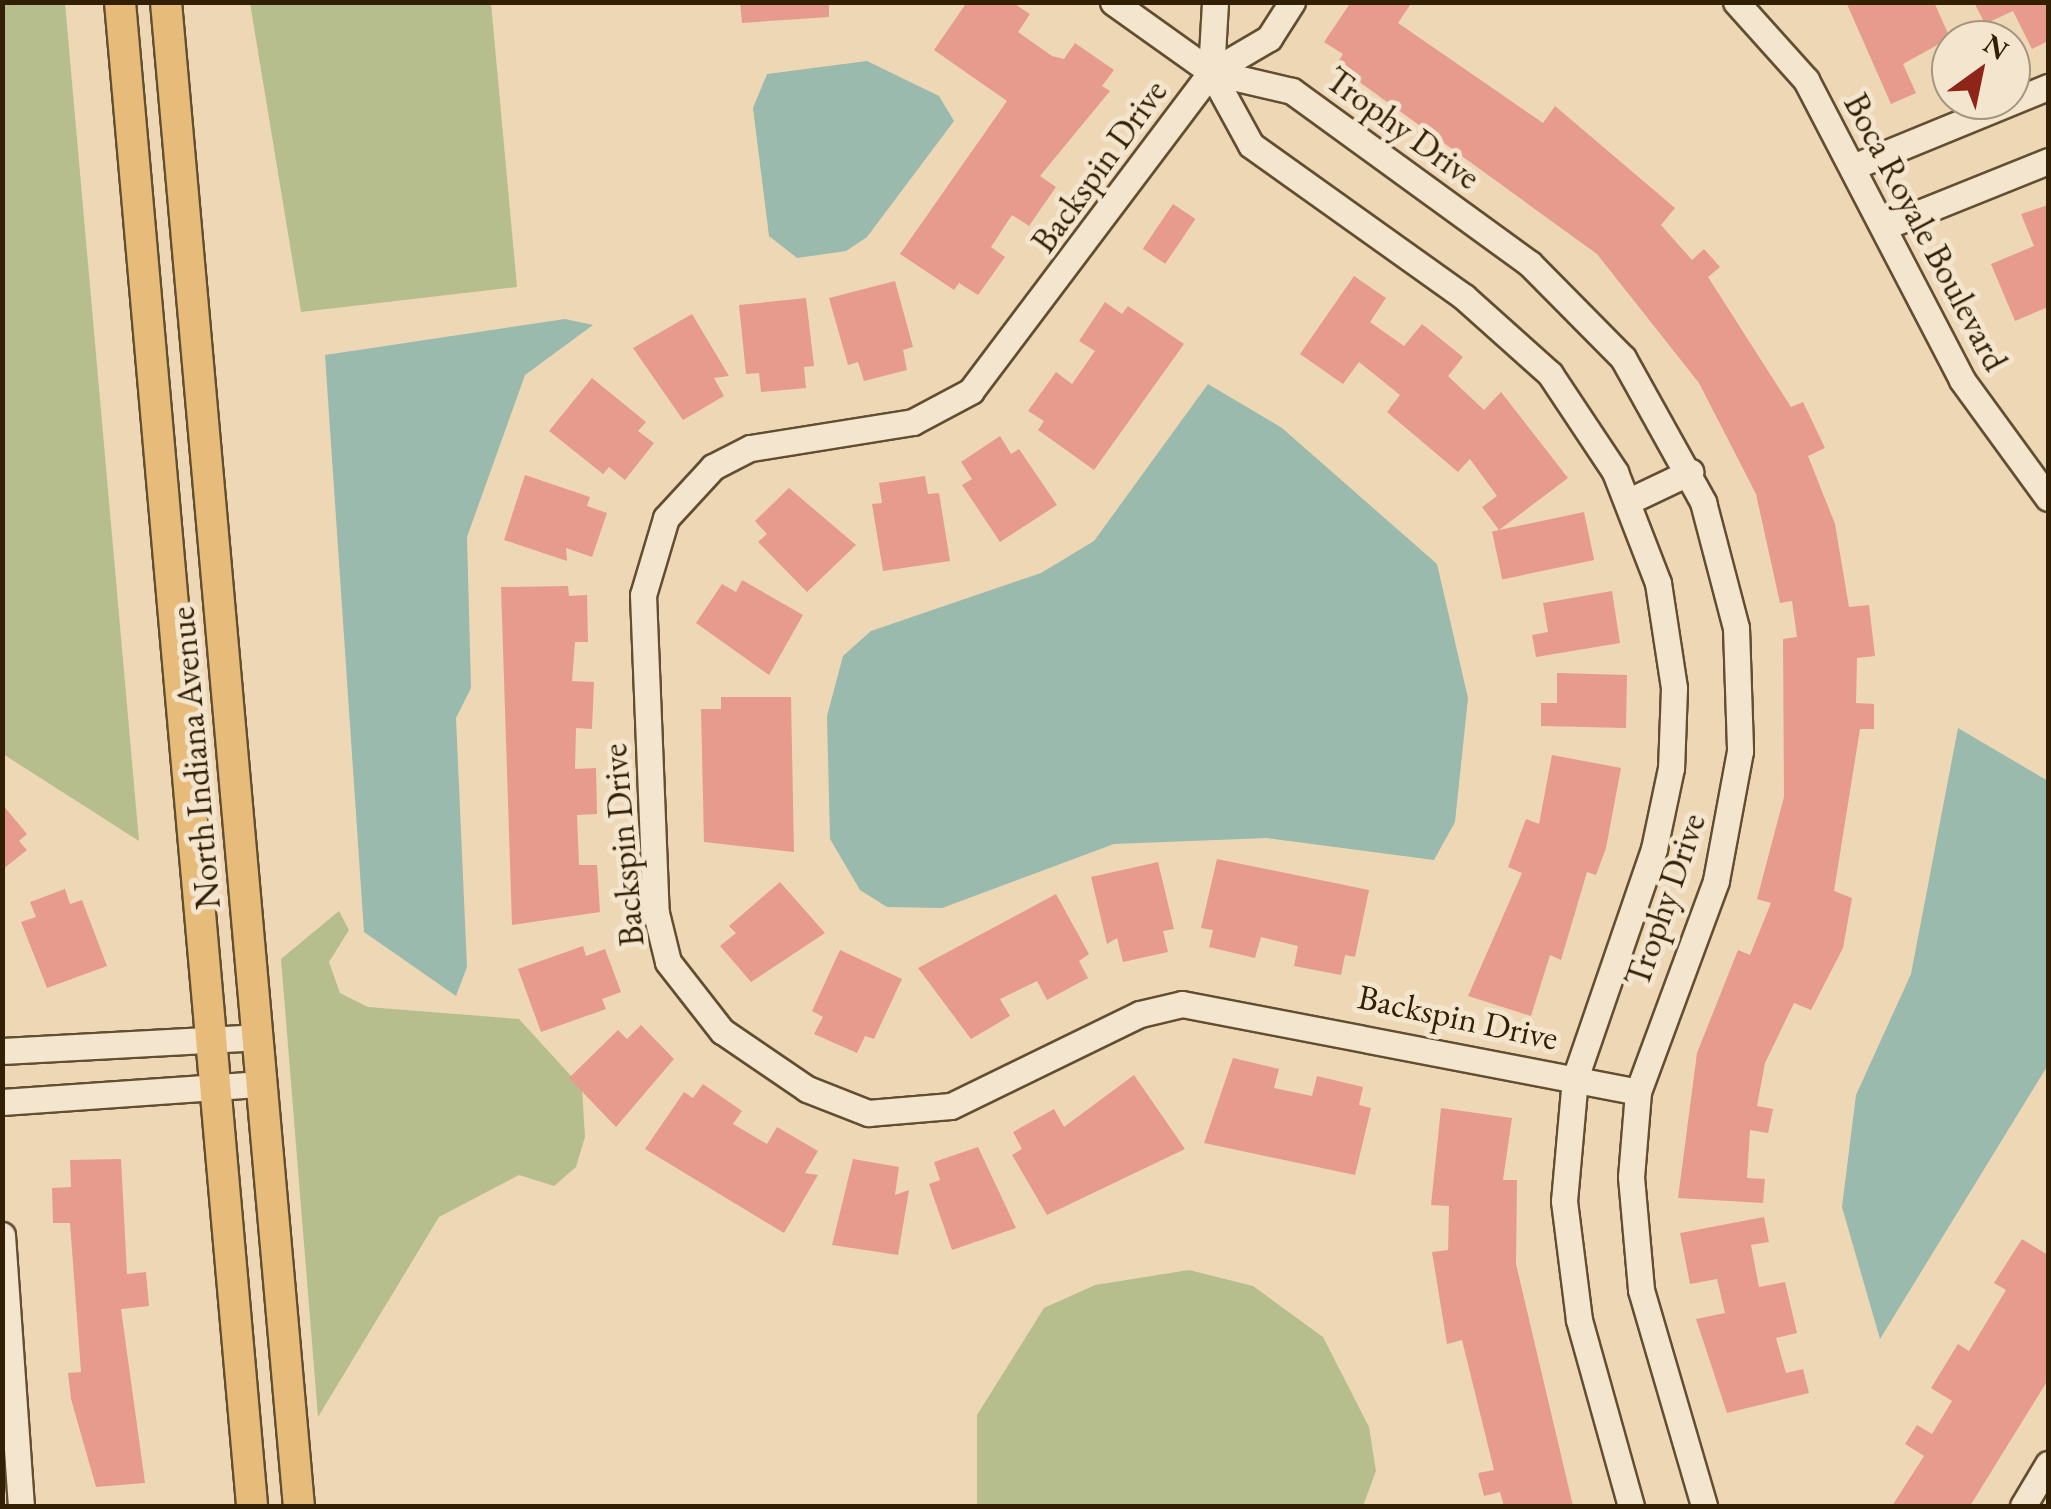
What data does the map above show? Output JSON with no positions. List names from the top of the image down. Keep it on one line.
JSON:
{"streets":{"main road":["North Indiana Avenue"],"street":["Trophy Drive","Backspin Drive","Boca Royale Boulevard"]},"crossings":[["Trophy Drive","Backspin Drive"]],"north":"top right"}
